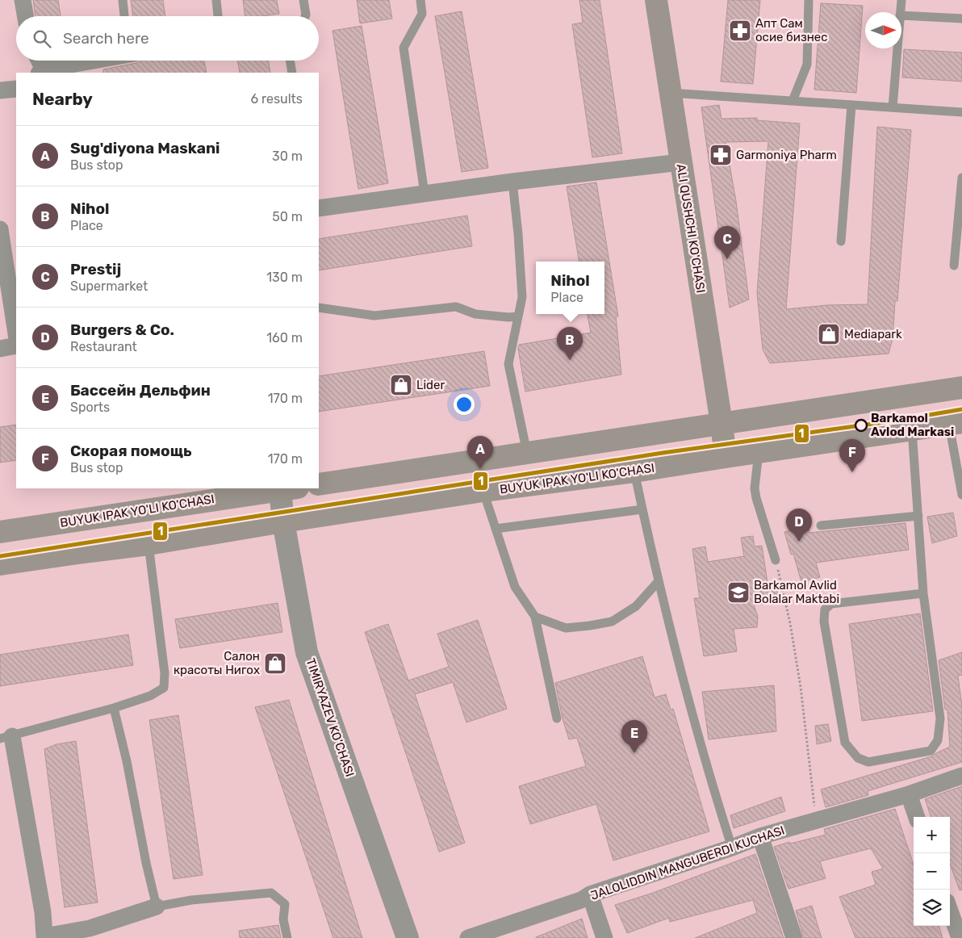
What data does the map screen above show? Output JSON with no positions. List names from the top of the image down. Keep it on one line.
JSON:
{"streets":{"main road":["ALI QUSHCHI KO'CHASI","BUYUK IPAK YO'LI KO'CHASI"],"street":["TIMIRYAZEV KO'CHASI","JALOLIDDIN MANGUBERDI KUCHASI"]},"crossings":[["ALI QUSHCHI KO'CHASI","BUYUK IPAK YO'LI KO'CHASI"],["BUYUK IPAK YO'LI KO'CHASI","TIMIRYAZEV KO'CHASI"]],"places":{"pharmacy":["Апт Сам осие бизнес","Garmoniya Pharm"],"shop":["Mediapark","Lider","Салон красоты Нигох"],"other":["Barkamol Avlod Markasi"],"school or university":["Barkamol Avlid Bolalar Maktabi"]},"lines":["transit line 1"],"north":"right","page":{"search":"Search here","heading":["Nearby","6 results"],"list":[{"mark":"A","name":"Sug'diyona Maskani","note":"Bus stop","value":"30 m"},{"mark":"B","name":"Nihol","note":"Place","value":"50 m"},{"mark":"C","name":"Prestij","note":"Supermarket","value":"130 m"},{"mark":"D","name":"Burgers & Co.","note":"Restaurant","value":"160 m"},{"mark":"E","name":"Бассейн Дельфин","note":"Sports","value":"170 m"},{"mark":"F","name":"Скорая помощь","note":"Bus stop","value":"170 m"}],"pins":["C","B","A","F","D","E"],"popup":["Nihol","Place"],"map_buttons":["+","−"]}}
